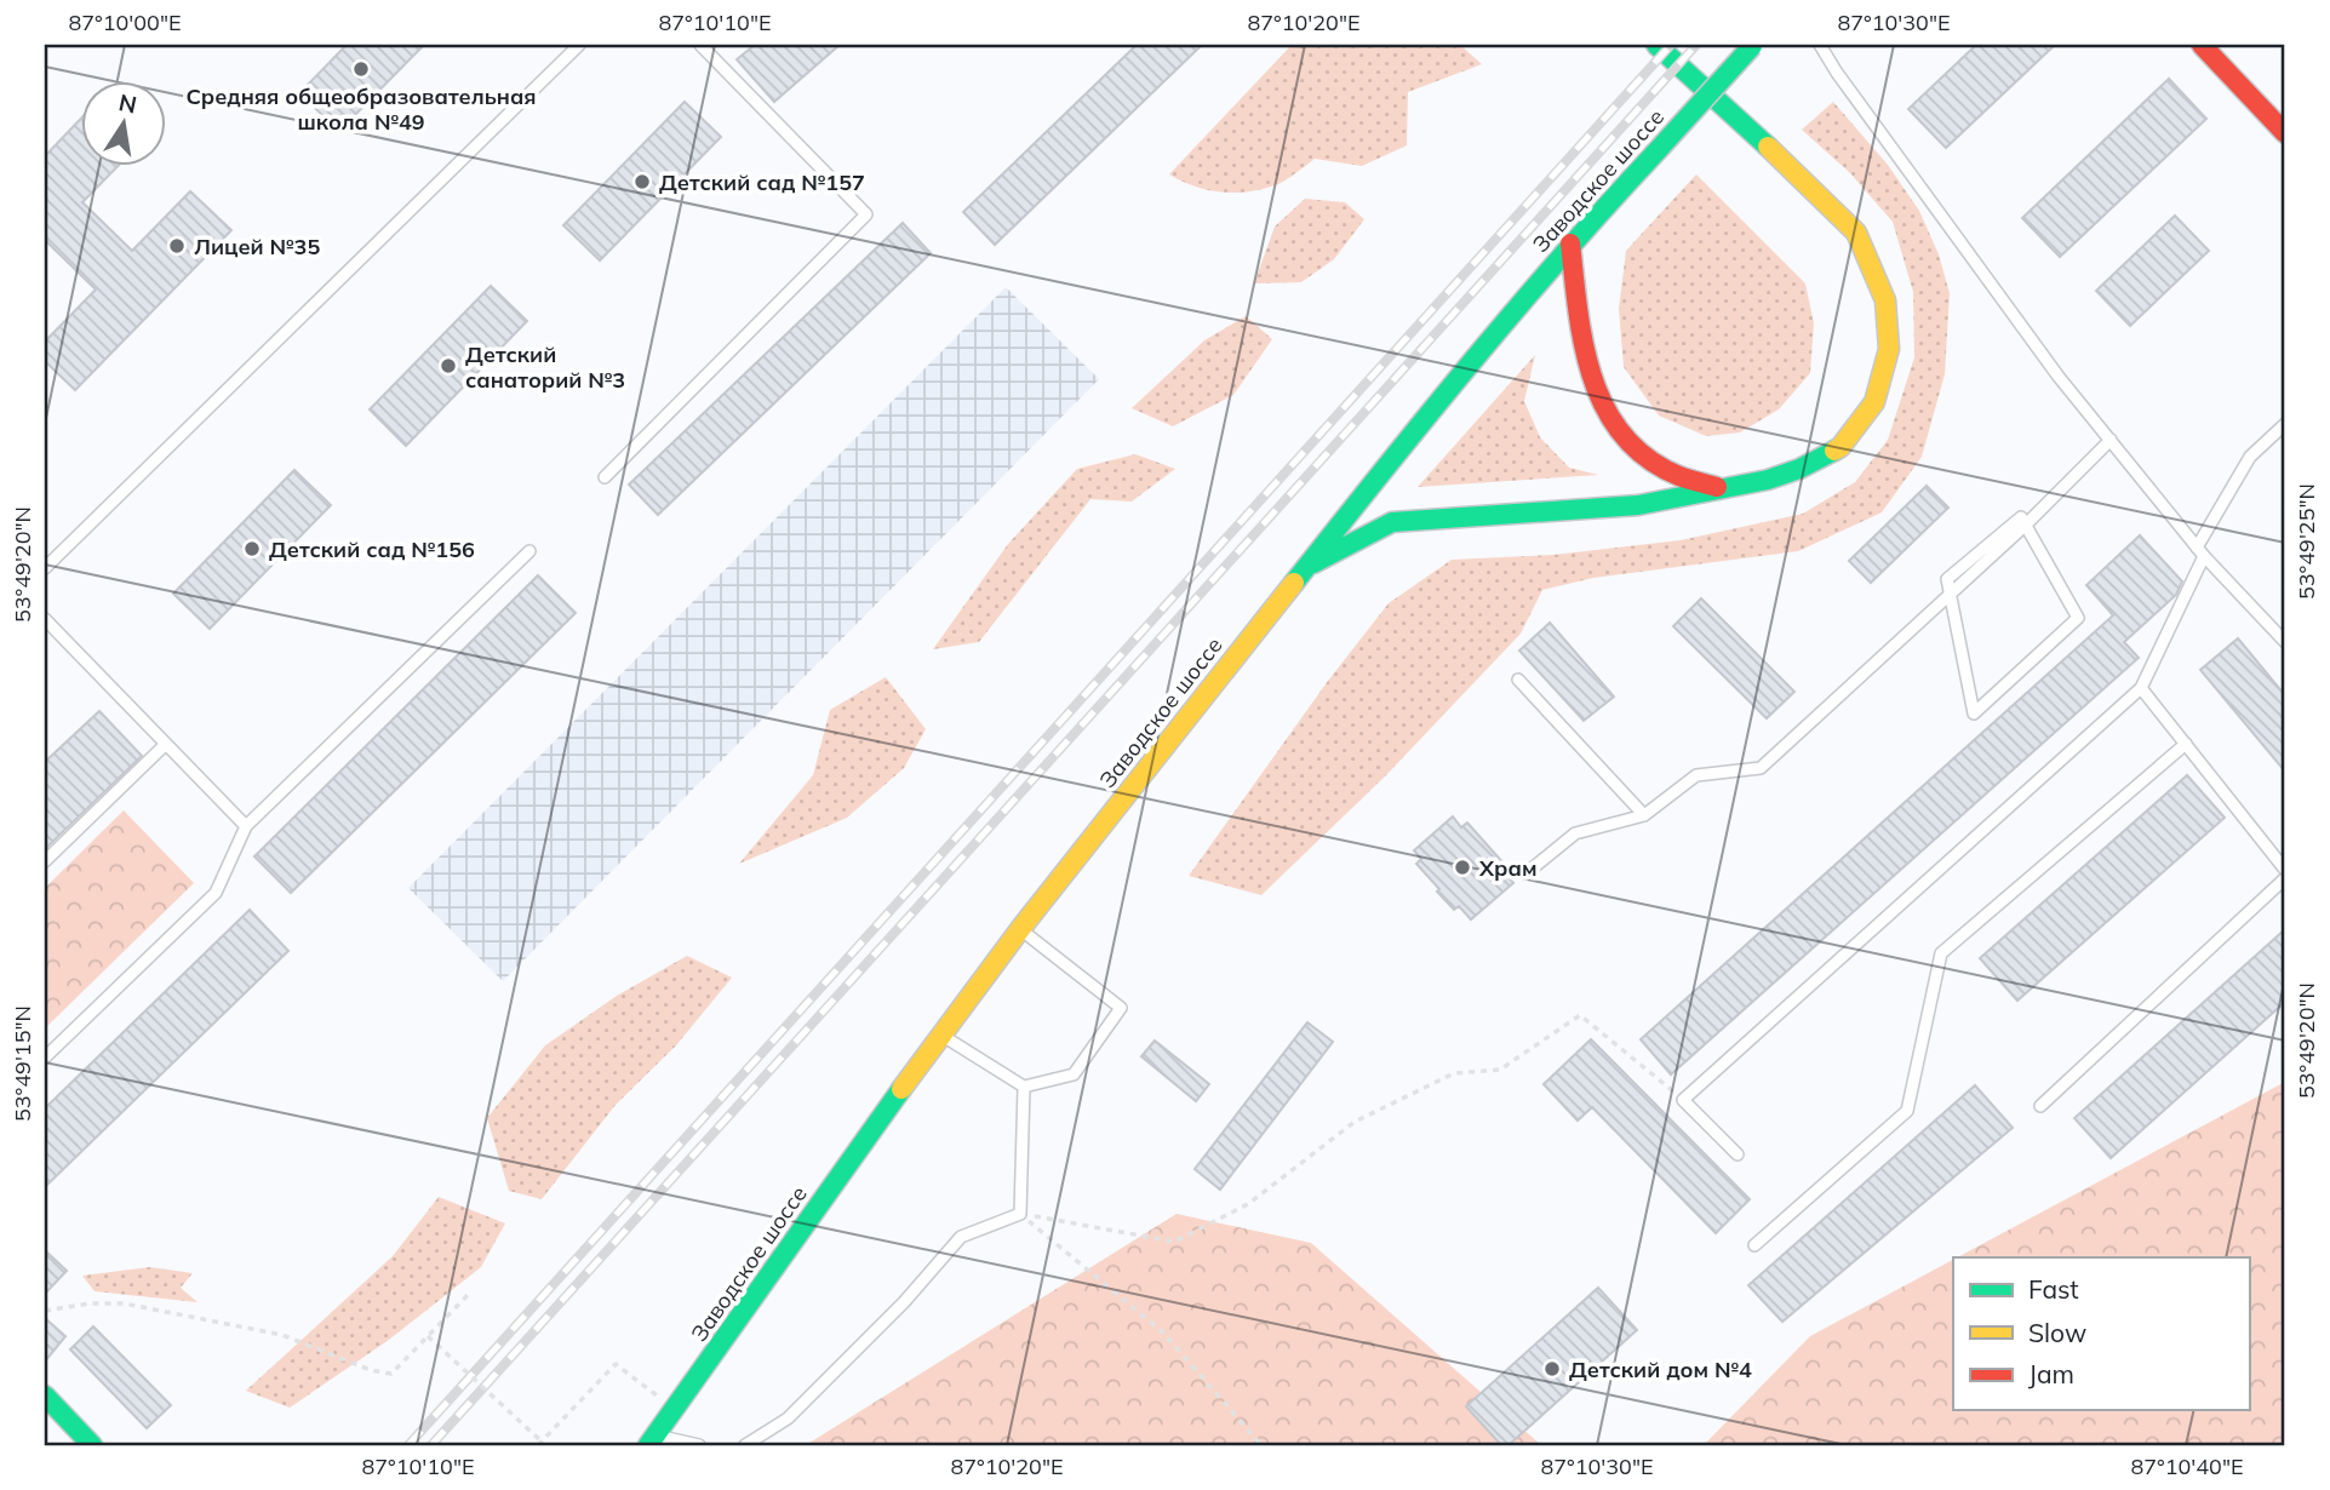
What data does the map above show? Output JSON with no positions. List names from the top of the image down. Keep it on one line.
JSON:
{"streets":{"main road":["Заводское шоссе"]},"places":["Средняя общеобразовательная школа №49","Детский сад №157","Лицей №35","Детский санаторий №3","Детский сад №156","Храм","Детский дом №4"],"legend":["Fast","Slow","Jam"],"north":"top","coordinates":["87°10'00\"E","87°10'10\"E","87°10'20\"E","87°10'30\"E","53°49'25\"N","53°49'20\"N","53°49'15\"N","87°10'40\"E"]}
